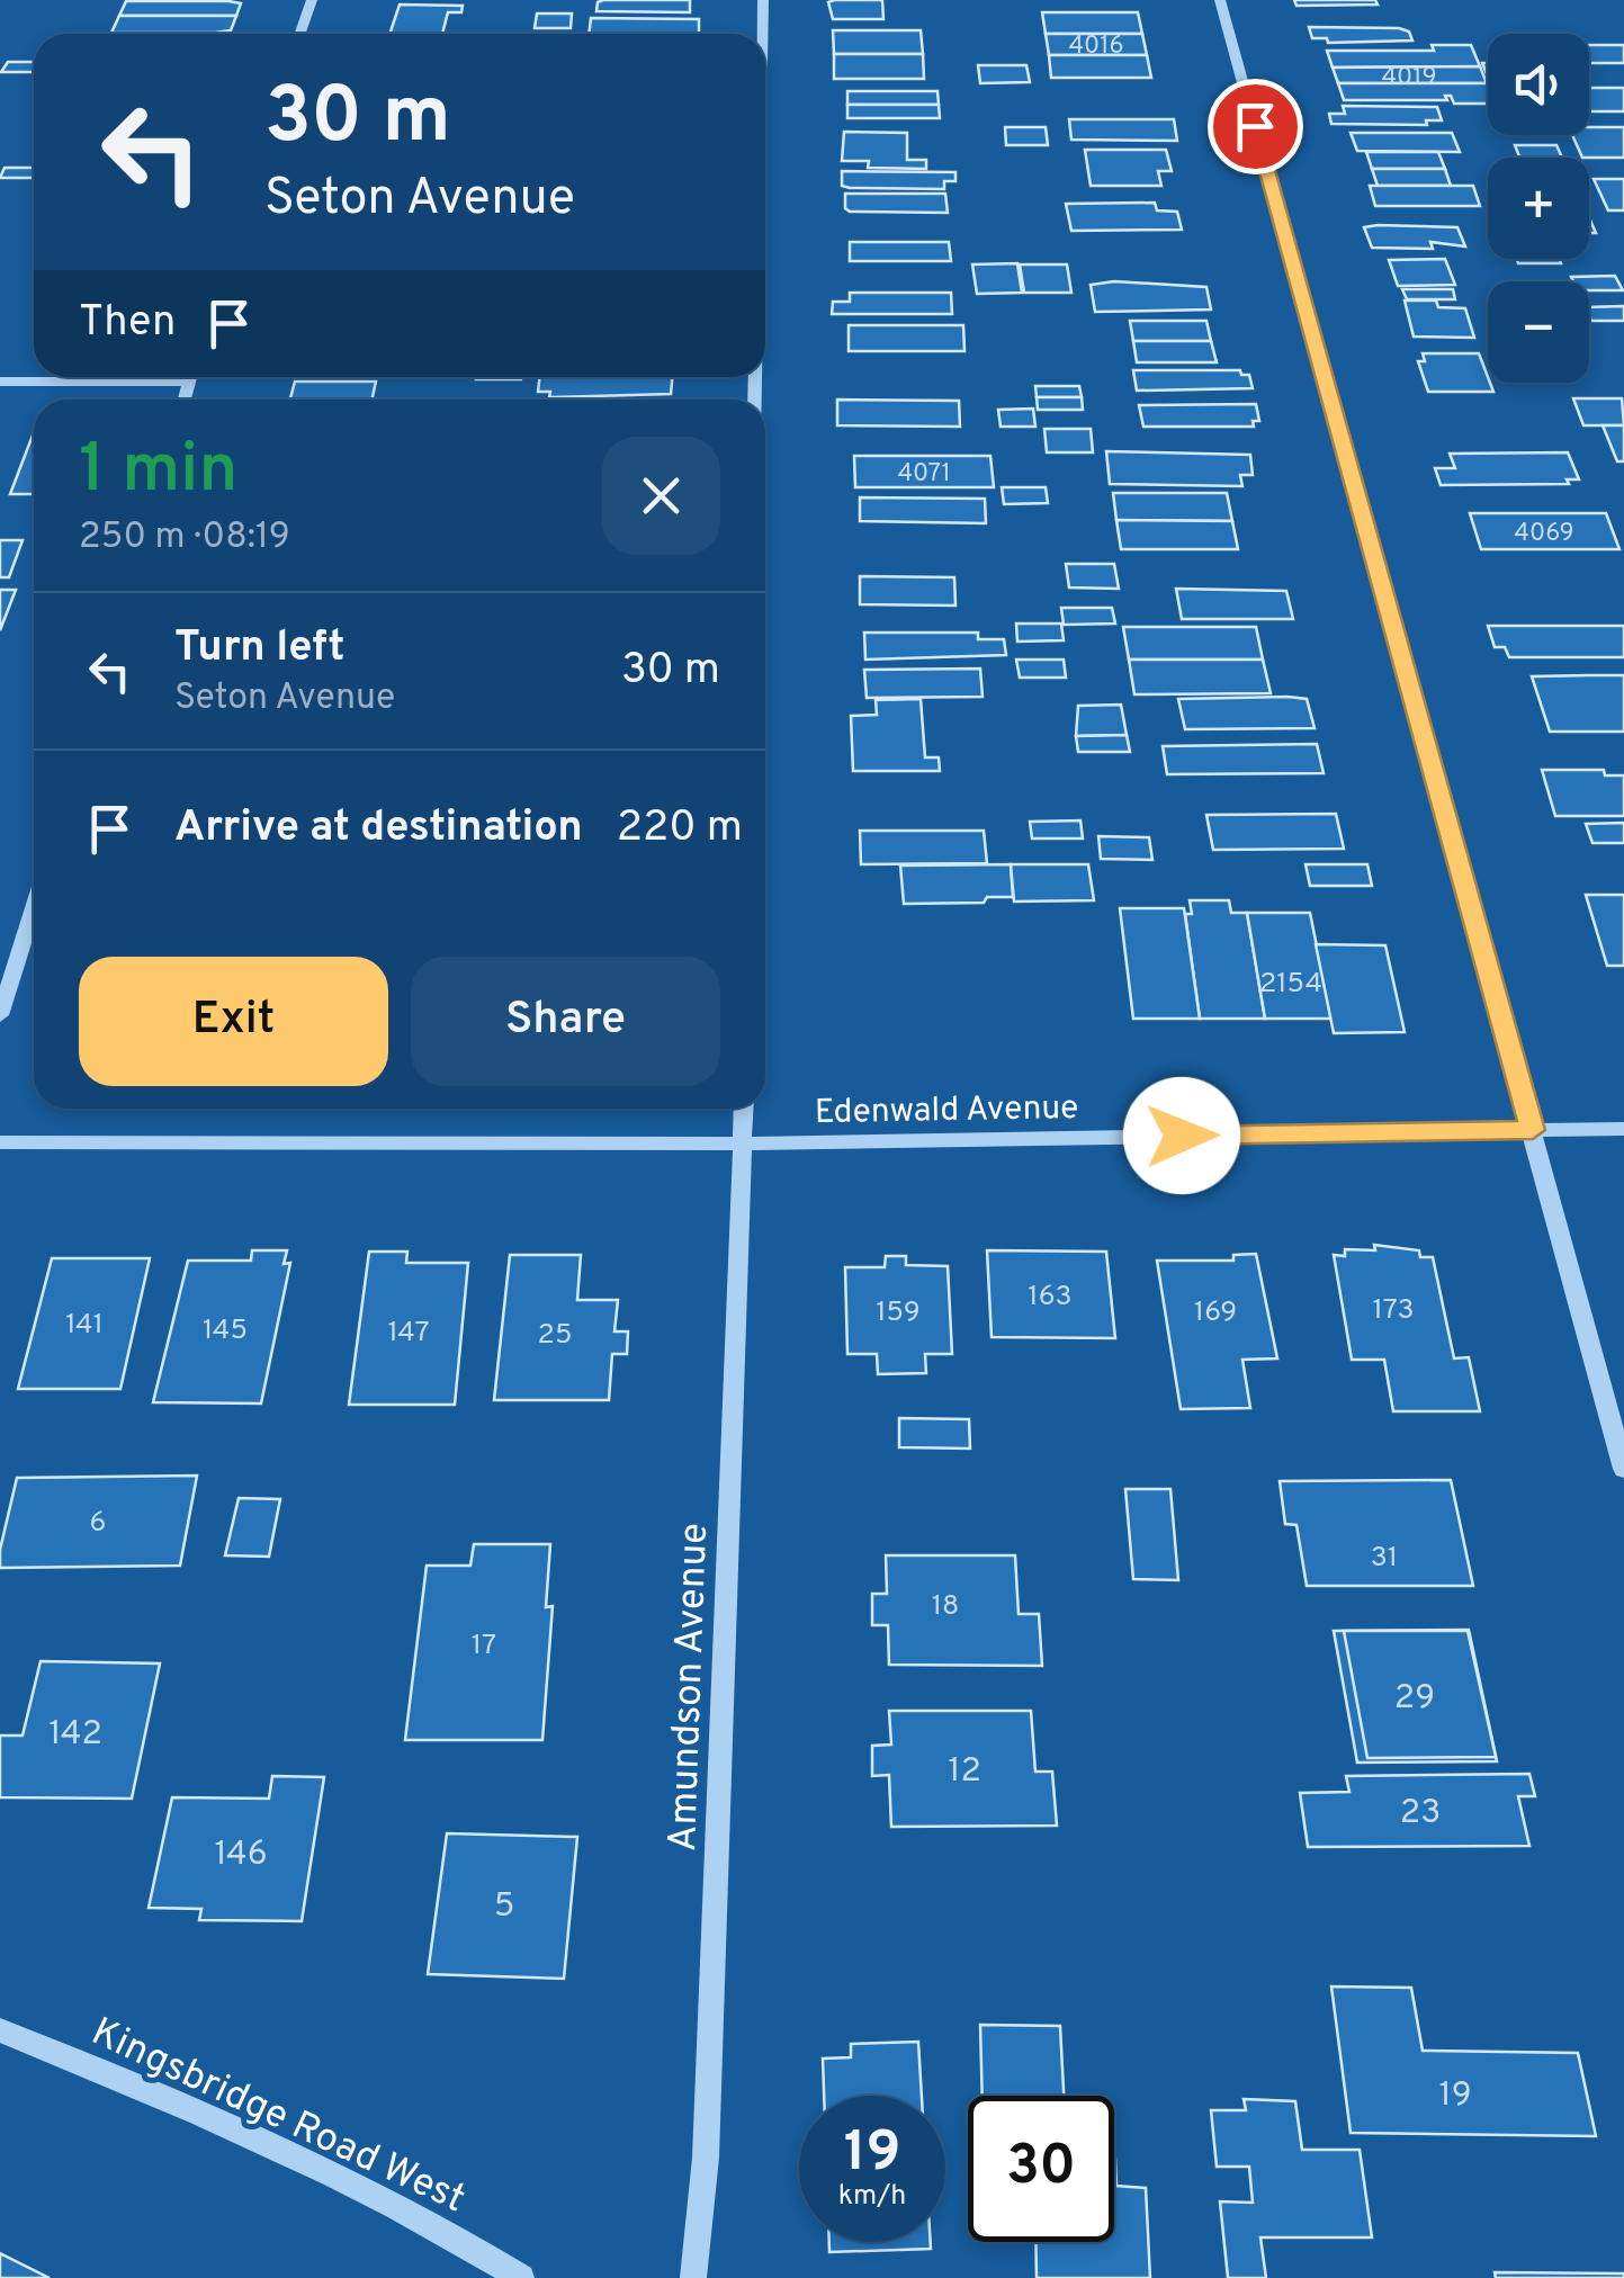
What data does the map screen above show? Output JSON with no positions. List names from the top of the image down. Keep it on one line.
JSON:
{"streets":{"street":["Edenwald Avenue","Amundson Avenue","Kingsbridge Road West"]},"crossings":[["Edenwald Avenue","Amundson Avenue"]],"house_numbers":["4016","4019","4071","4069","2154","163","173","159","169","141","145","147","25","6","31","18","17","29","142","12","23","146","5","19"],"page":{"map_buttons":["+","−"],"turn":["30 m","Seton Avenue"],"then":"Then","heading":["1 min","250 m · 08:19"],"list":[{"name":"Turn left","note":"Seton Avenue","value":"30 m"},{"name":"Arrive at destination","value":"220 m"}],"buttons":["Exit","Share"],"speed":"19 km/h","limit":"30"}}
